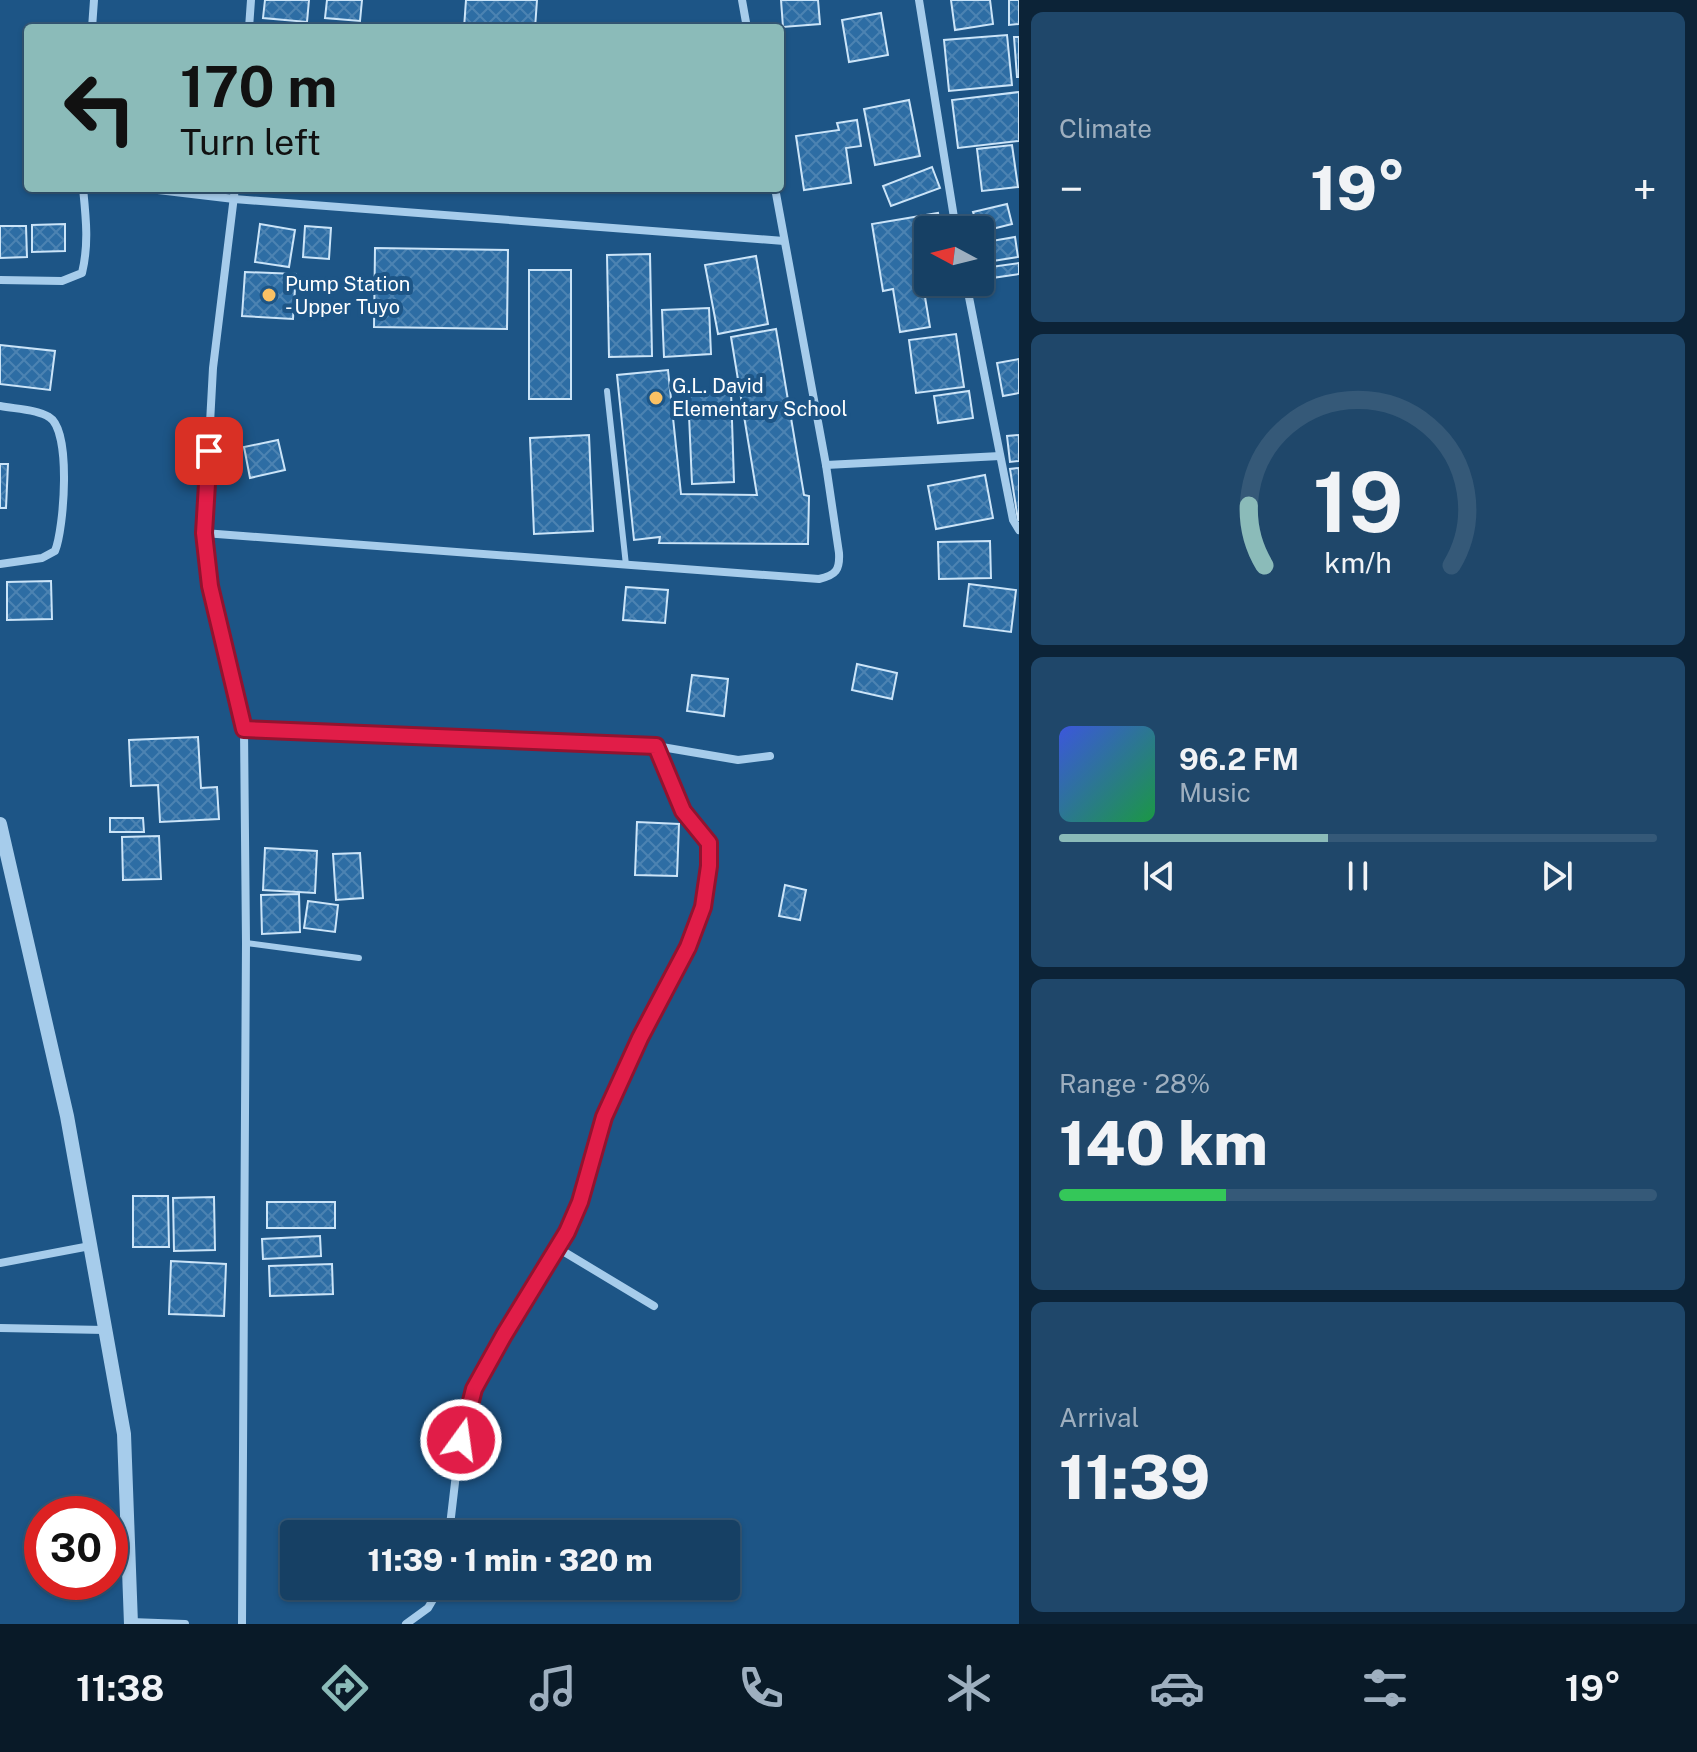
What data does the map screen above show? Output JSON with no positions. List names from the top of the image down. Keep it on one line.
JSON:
{"places":["Pump Station - Upper Tuyo","G.L. David Elementary School"],"north":"left","page":{"tile":["Climate",["Range · 28%","140 km"],["Arrival","11:39"]],"turn":["170 m","Turn left"],"heat":["−","19°","+"],"song":["96.2 FM","Music"],"limit":"30","trip":"11:39 · 1 min · 320 m","tabs":["11:38","19°"],"gauge":["19","km/h"]}}
